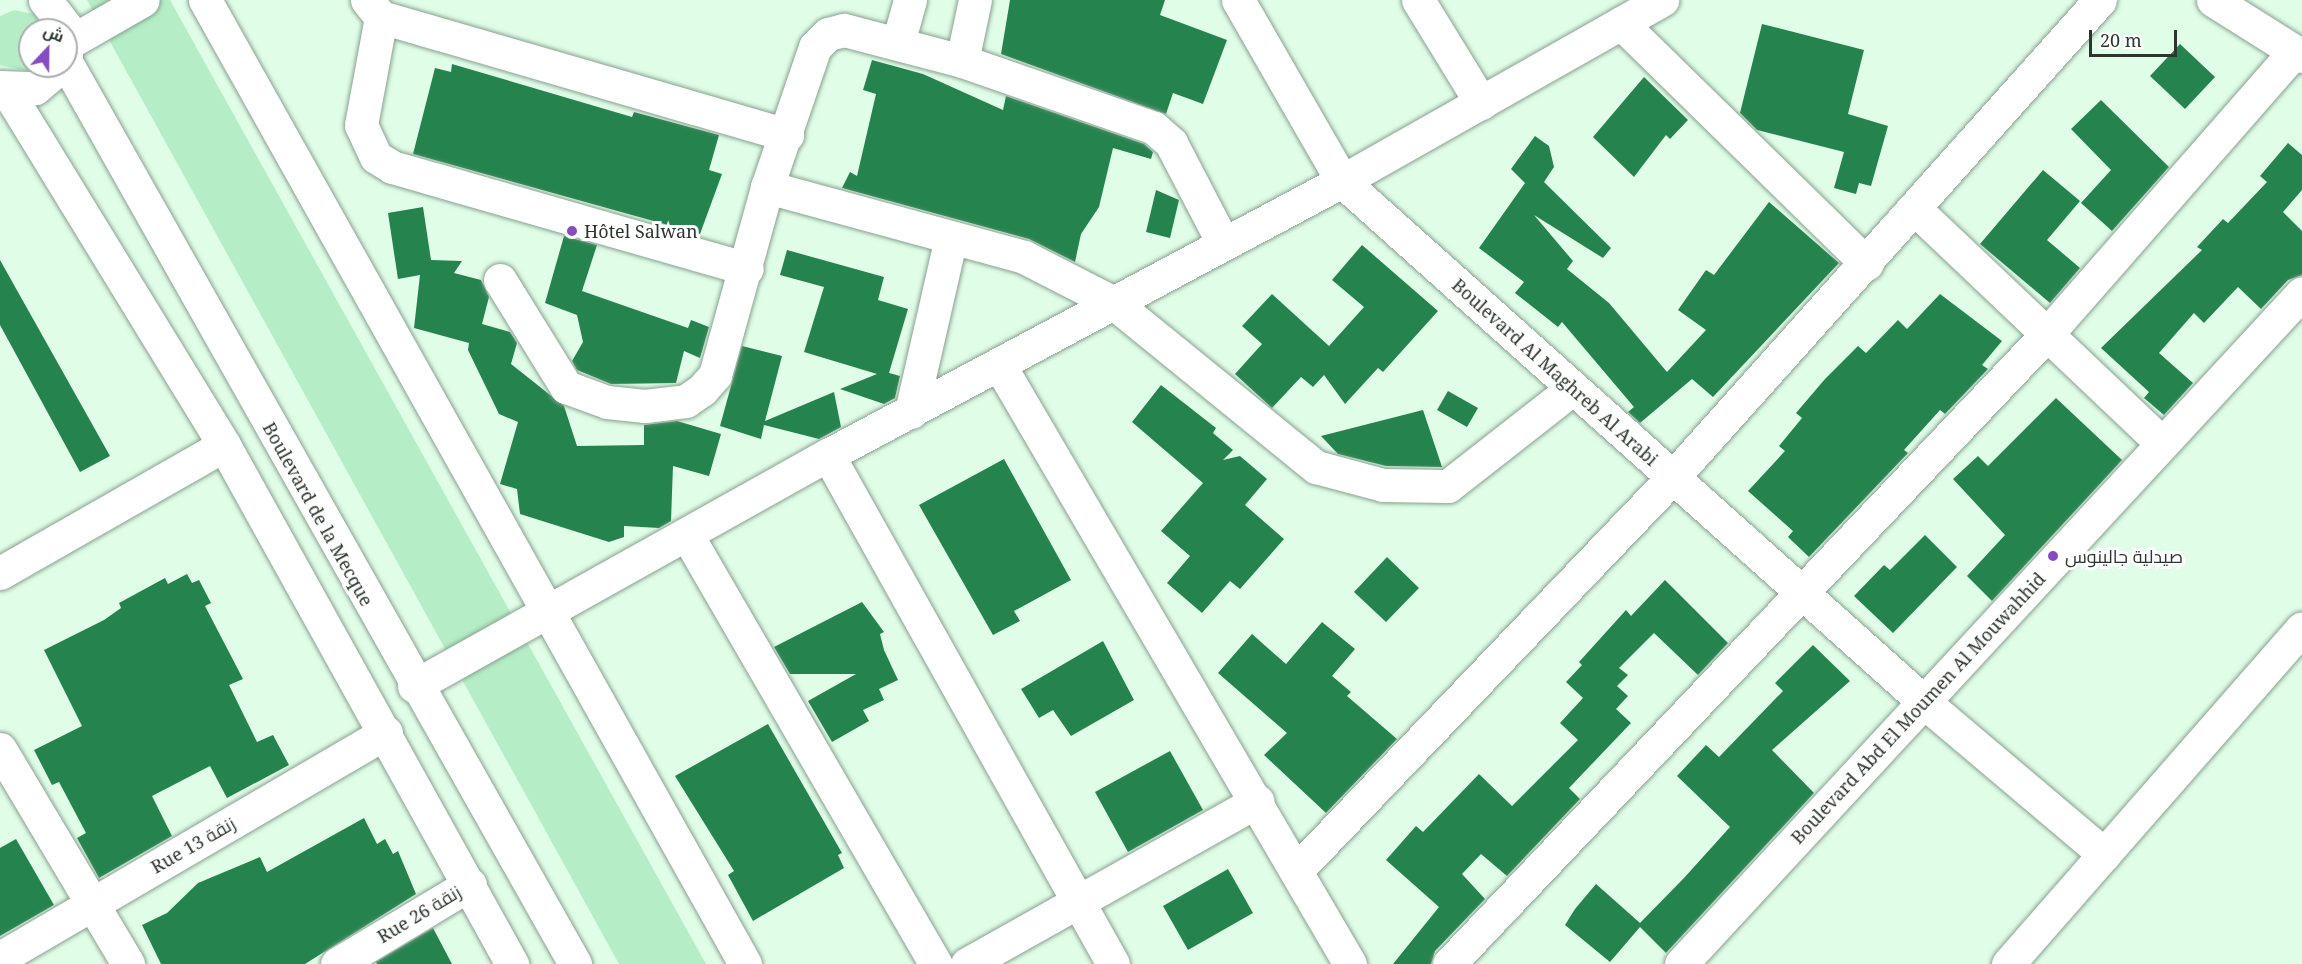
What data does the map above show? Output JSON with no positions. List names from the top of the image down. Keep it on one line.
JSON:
{"streets":{"street":["Boulevard Al Maghreb Al Arabi","Boulevard de la Mecque","Boulevard Abd El Moumen Al Mouwahhid","Rue 13 زنقة","Rue 26 زنقة"]},"crossings":[["Boulevard Al Maghreb Al Arabi","Boulevard Abd El Moumen Al Mouwahhid"]],"places":["Hôtel Salwan","صيدلية جالينوس"],"scale_bar":"20 m","north":"top"}
